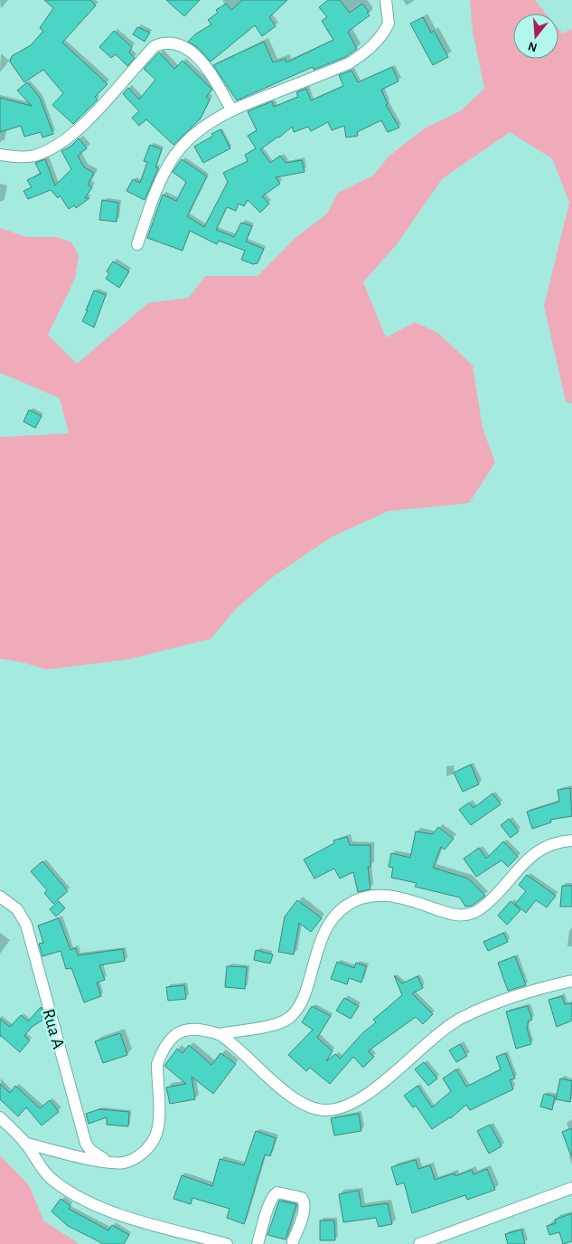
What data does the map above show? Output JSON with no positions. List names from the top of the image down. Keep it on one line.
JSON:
{"streets":{"street":["Rua A"]},"north":"bottom"}
